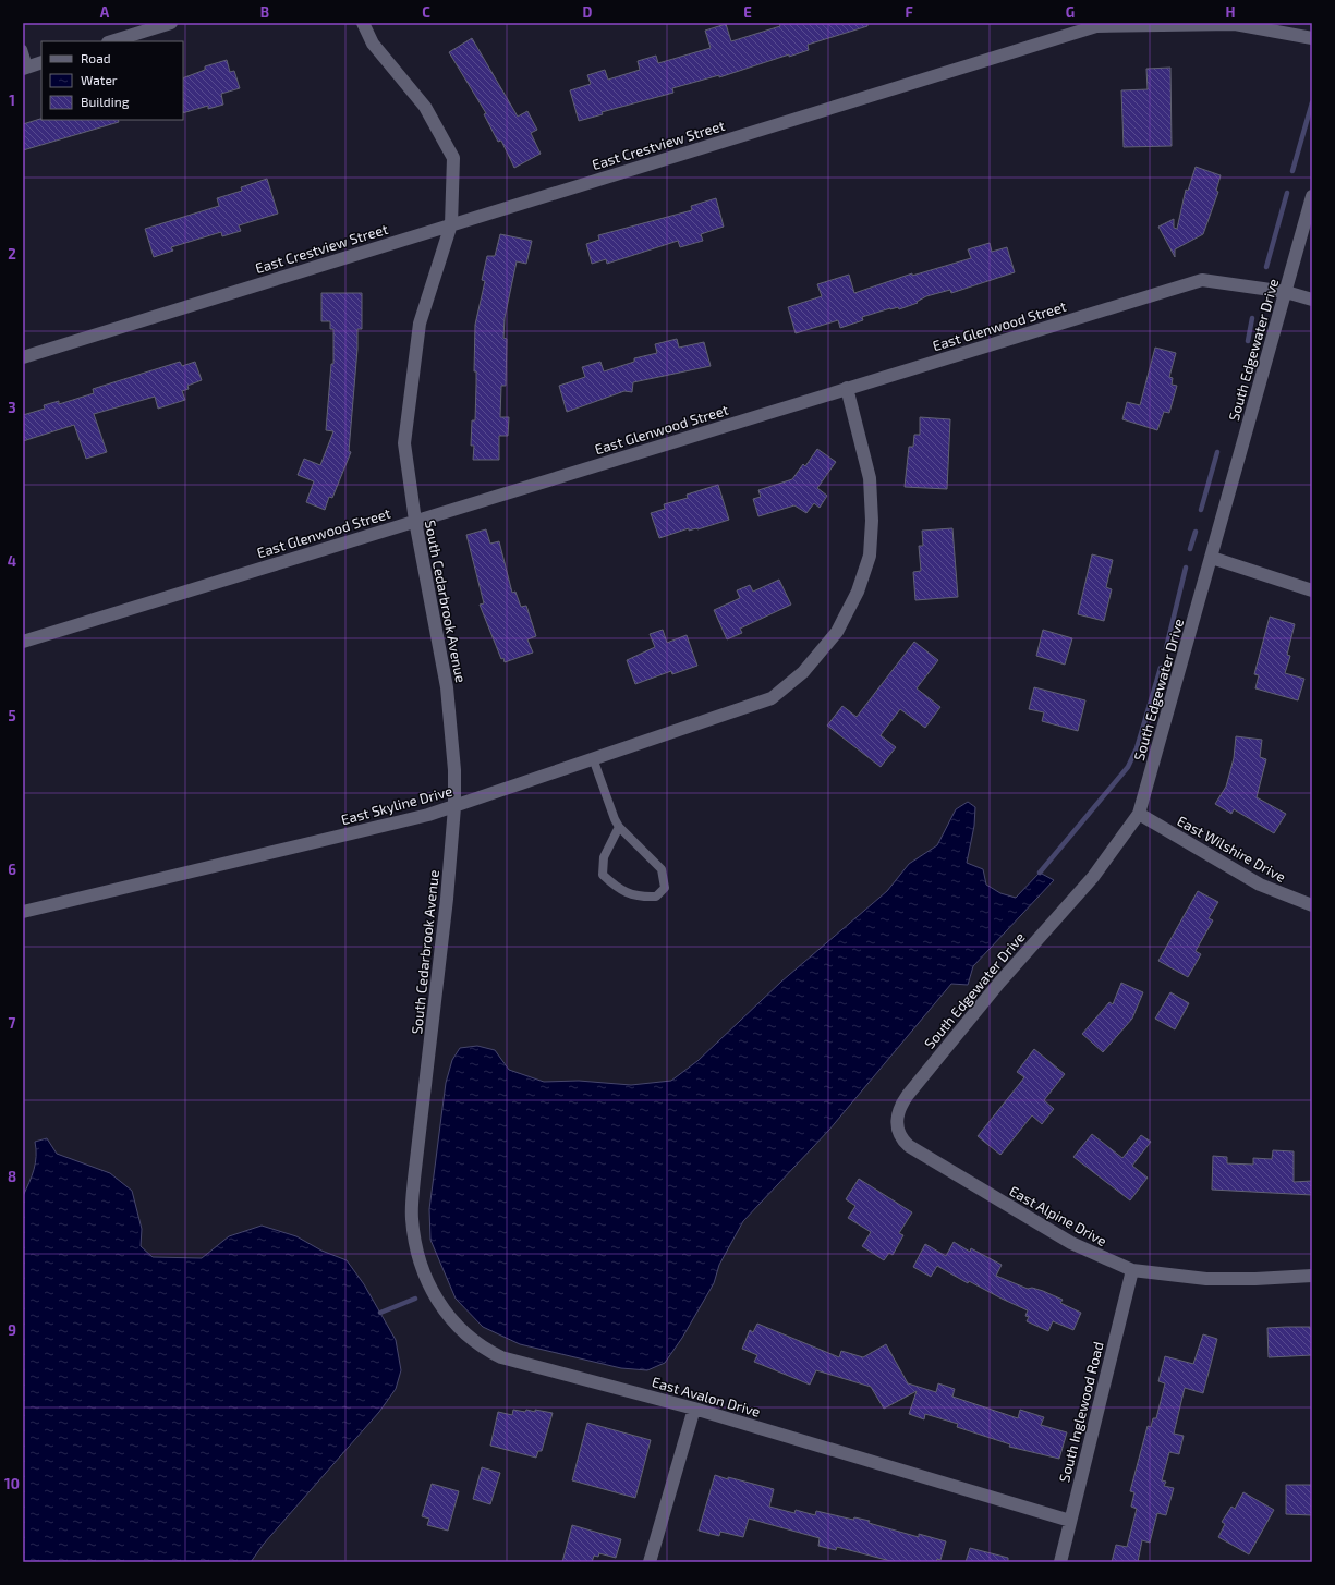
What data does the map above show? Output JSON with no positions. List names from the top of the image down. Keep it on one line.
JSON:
{"streets":{"street":["East Crestview Street","East Glenwood Street","South Edgewater Drive","South Cedarbrook Avenue","East Skyline Drive","East Wilshire Drive","East Alpine Drive","East Avalon Drive","South Inglewood Road"]},"crossings":[["East Crestview Street","South Cedarbrook Avenue"],["East Glenwood Street","South Edgewater Drive"],["East Glenwood Street","South Cedarbrook Avenue"],["East Glenwood Street","East Skyline Drive"],["South Edgewater Drive","East Wilshire Drive"],["South Edgewater Drive","East Alpine Drive"],["South Cedarbrook Avenue","East Skyline Drive"],["South Cedarbrook Avenue","East Avalon Drive"],["East Alpine Drive","South Inglewood Road"],["East Avalon Drive","South Inglewood Road"]],"legend":["Road","Water","Building"],"grid":{"columns":["A","B","C","D","E","F","G","H"],"rows":["1","2","3","4","5","6","7","8","9","10"]}}
